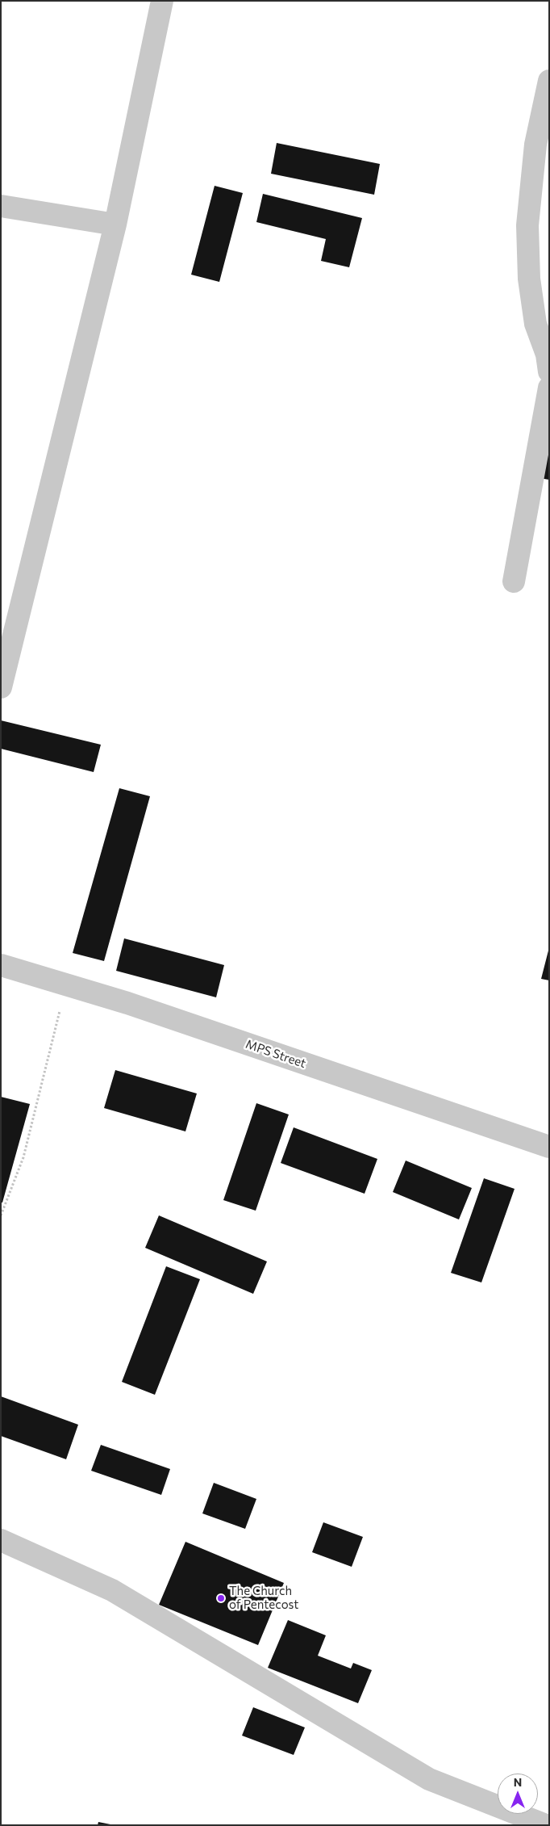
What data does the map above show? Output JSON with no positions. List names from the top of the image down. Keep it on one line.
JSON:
{"streets":{"street":["MPS Street"]},"places":["The Church of Pentecost"],"north":"top"}
